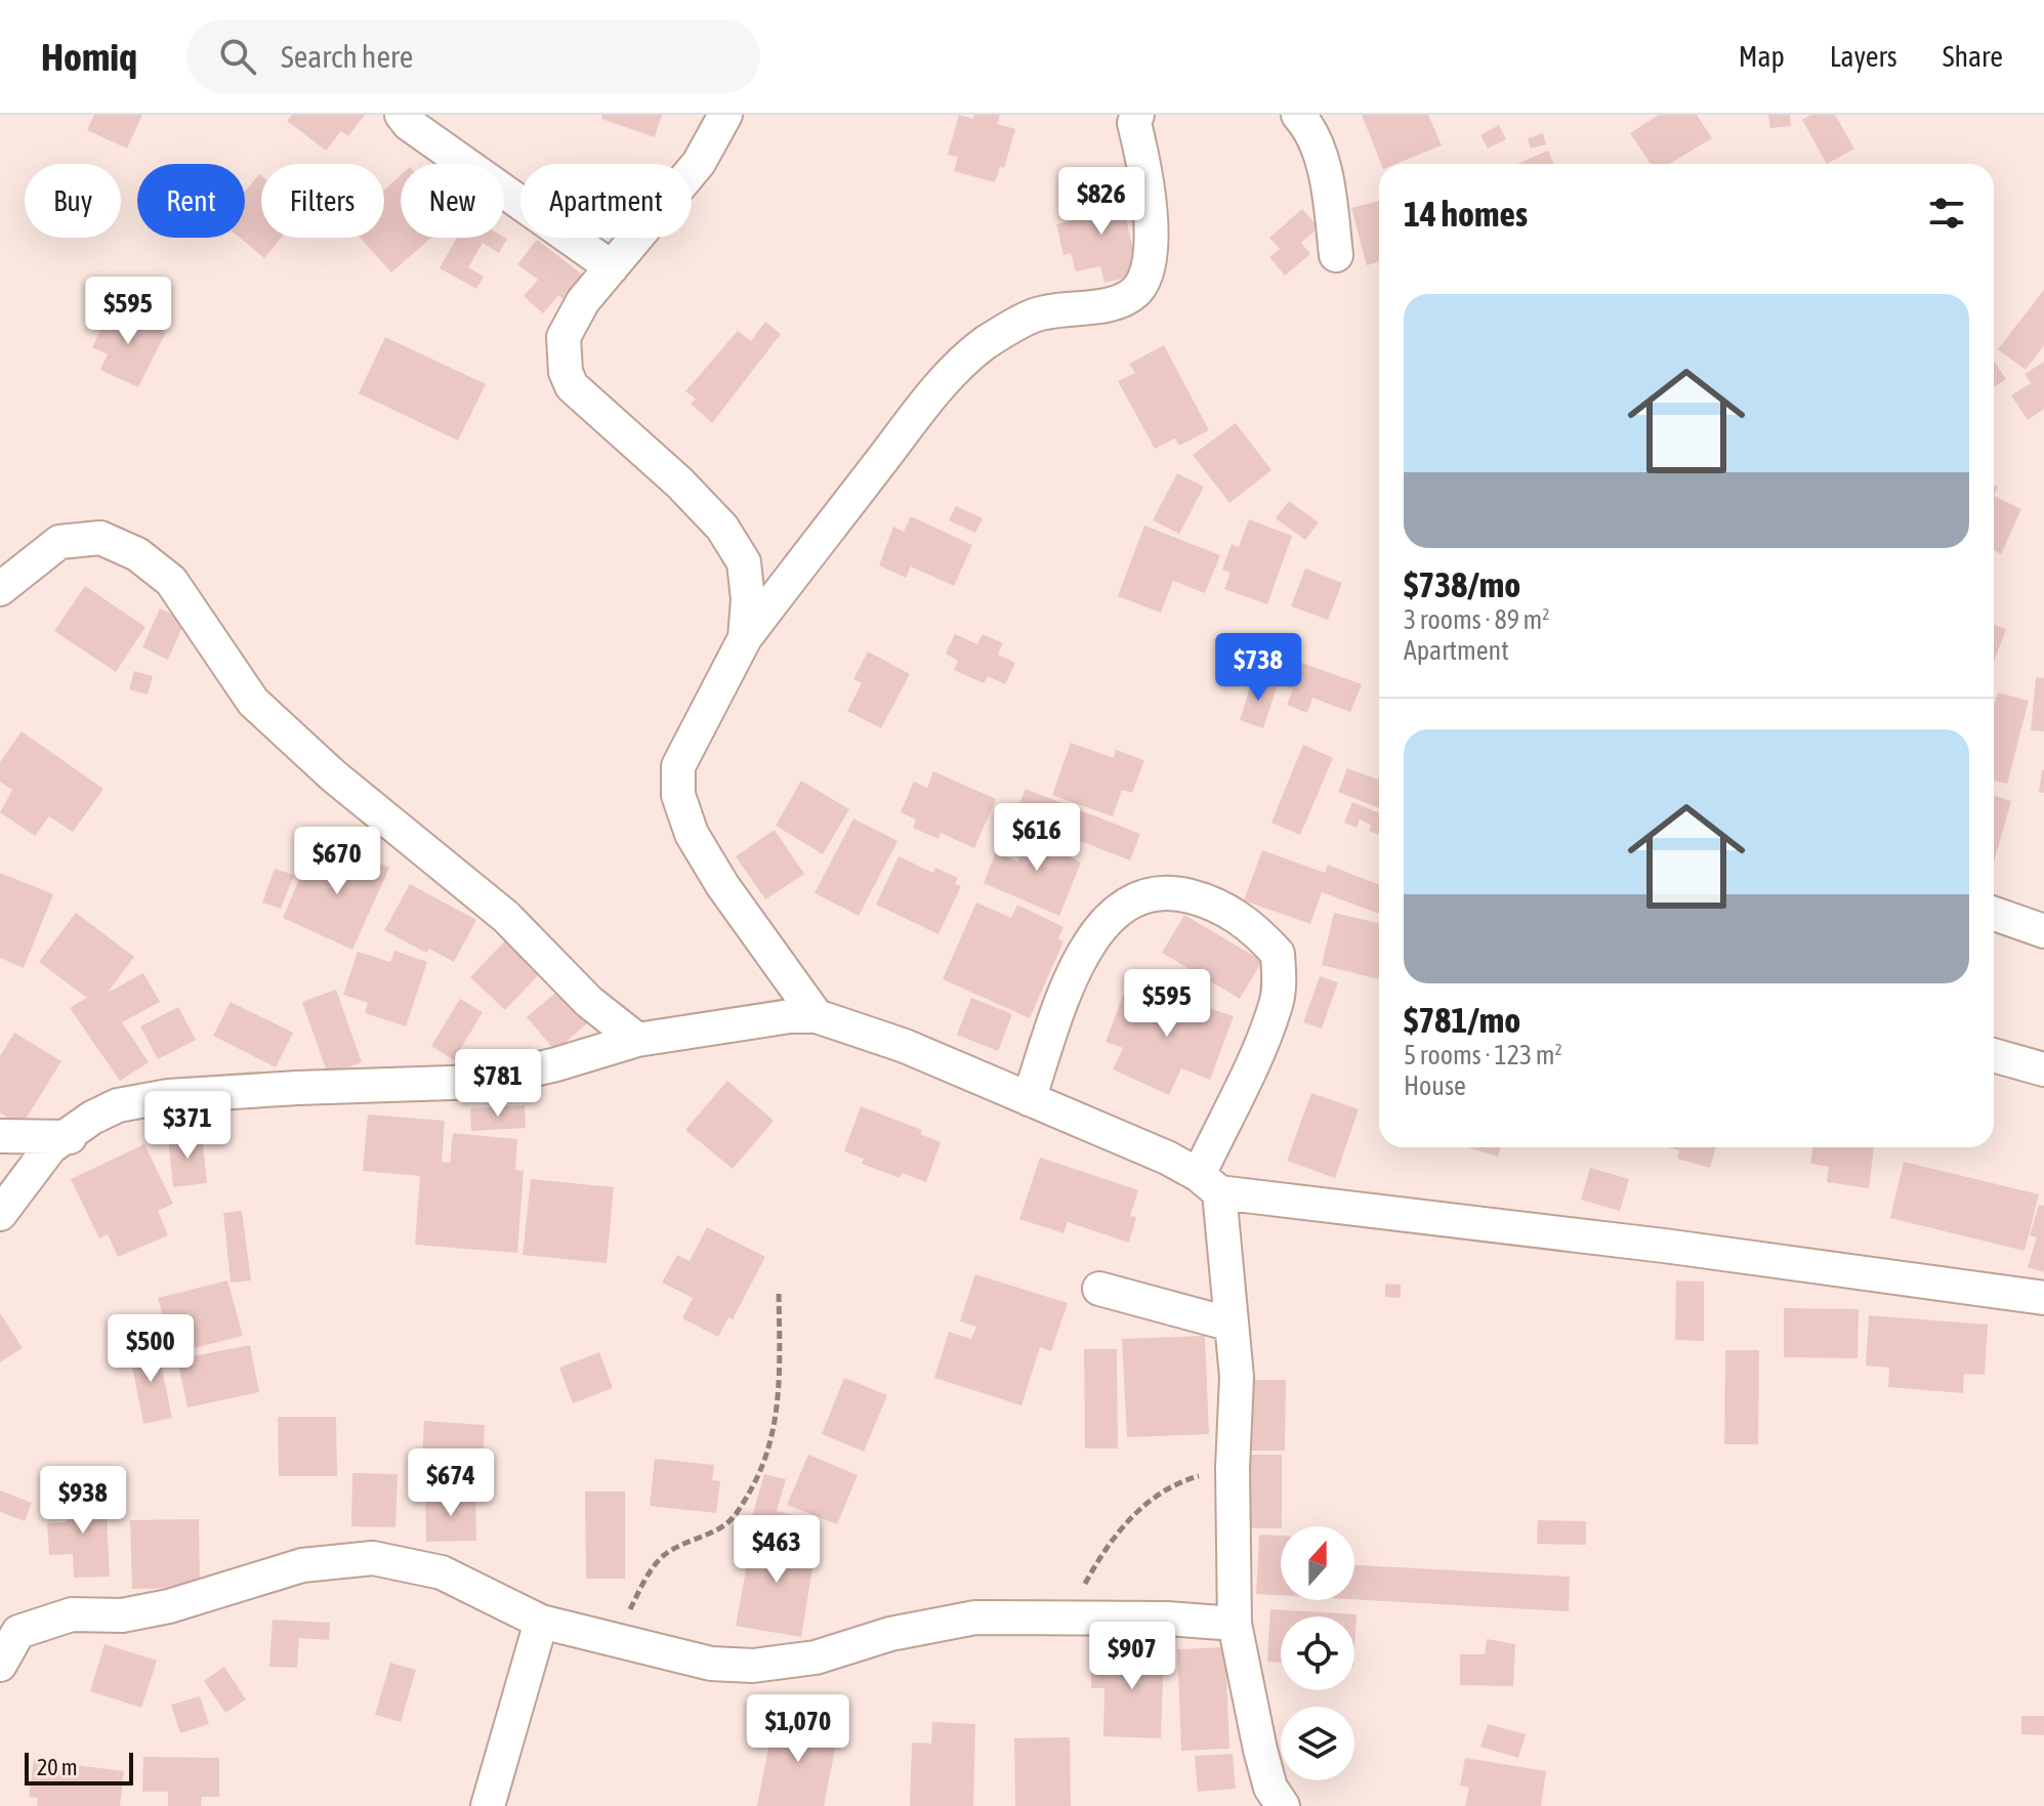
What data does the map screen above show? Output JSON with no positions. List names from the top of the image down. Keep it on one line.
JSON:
{"scale_bar":"20 m","north":"top","page":{"header":"Homiq","search":"Search here","nav":["Map","Layers","Share"],"chip":["Buy","Rent","Filters","New","Apartment"],"heading":"14 homes","price":["$826","$595","$738","$616","$670","$595","$781","$371","$500","$674","$938","$463","$907","$1,070"],"list":[{"name":"$738/mo","note":"3 rooms · 89 m² · Apartment"},{"name":"$781/mo","note":"5 rooms · 123 m² · House"}],"scale":"20 m"}}
